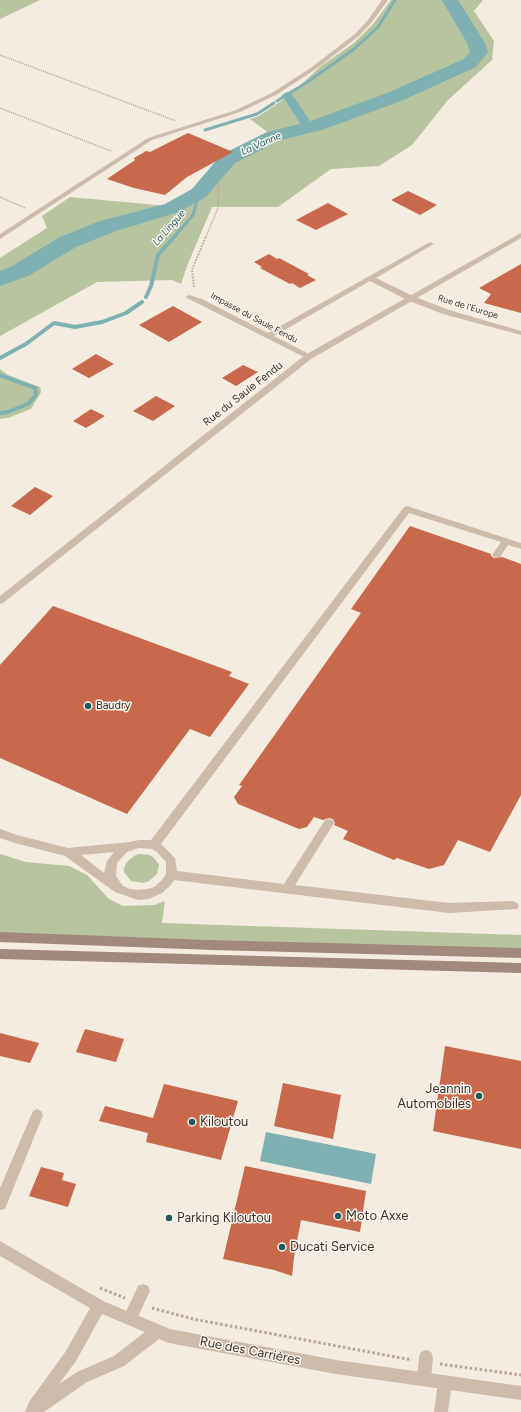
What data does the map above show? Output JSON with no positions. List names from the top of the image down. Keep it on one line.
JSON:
{"streets":{"street":["Rue de l'Europe","Impasse du Saule Fendu","Rue du Saule Fendu","Rue des Carrières"]},"crossings":[["Rue de l'Europe","Rue du Saule Fendu"],["Impasse du Saule Fendu","Rue du Saule Fendu"]],"water":["La Vanne","La Lingue"],"places":["Baudry","Jeannin Automobiles","Kiloutou","Moto Axxe","Parking Kiloutou","Ducati Service"]}
